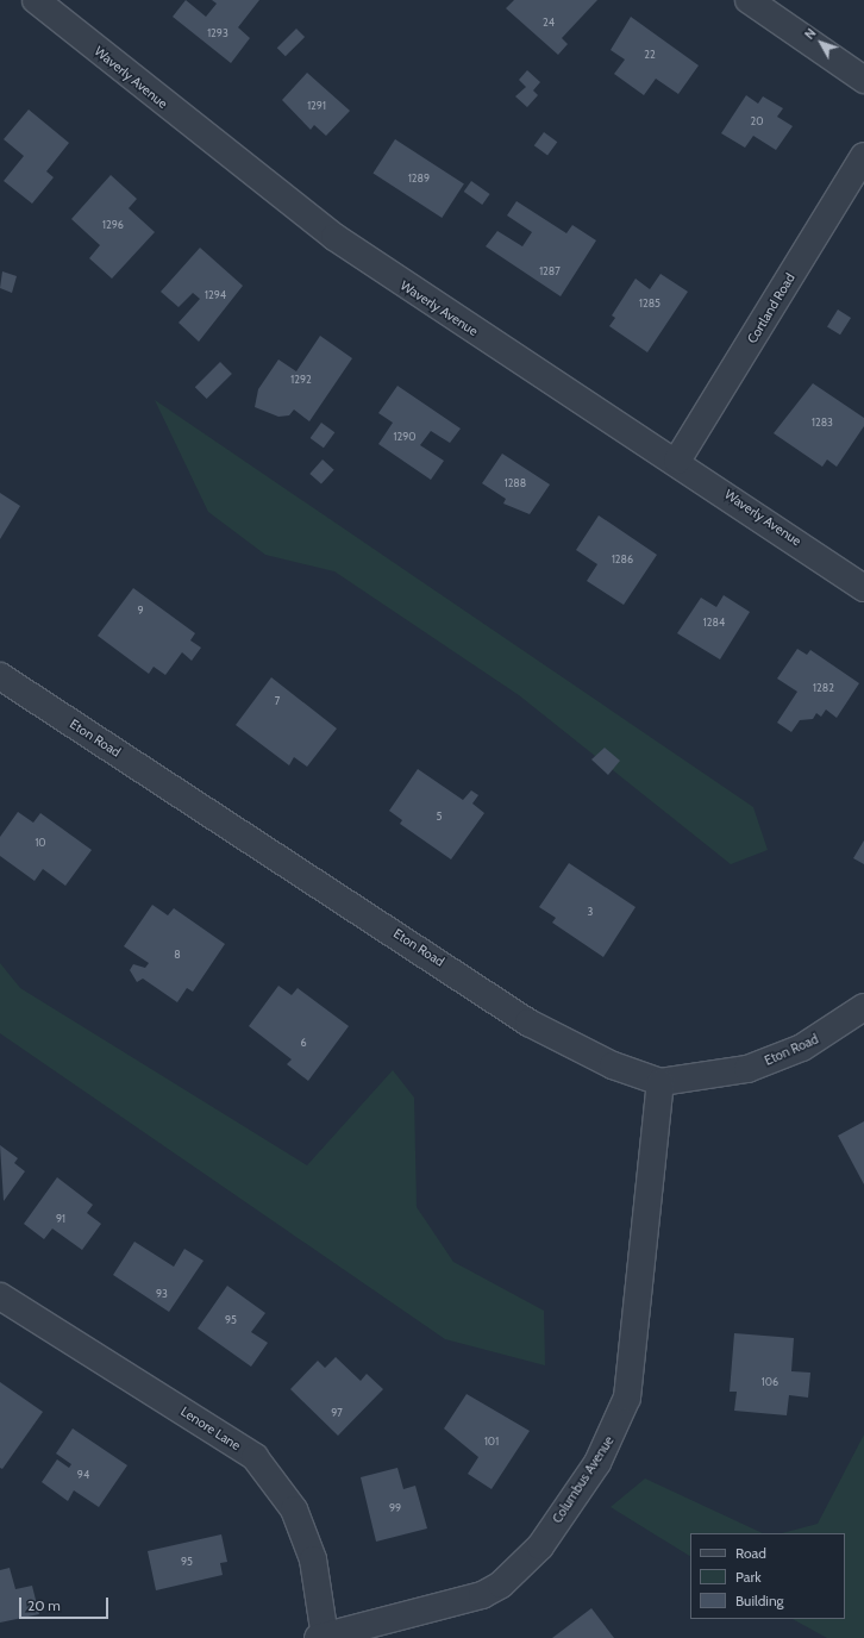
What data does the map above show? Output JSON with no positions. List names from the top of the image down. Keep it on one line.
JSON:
{"streets":{"street":["Waverly Avenue","Cortland Road","Eton Road","Lenore Lane","Columbus Avenue"]},"crossings":[["Waverly Avenue","Cortland Road"],["Eton Road","Columbus Avenue"],["Lenore Lane","Columbus Avenue"]],"house_numbers":["24","1293","22","1291","20","1289","1296","1287","1294","1285","1292","1283","1290","1288","1286","9","1284","1282","7","5","10","3","8","6","91","93","95","106","97","101","94","99","95"],"legend":["Road","Park","Building"],"scale_bar":"20 m","north":"top left"}
